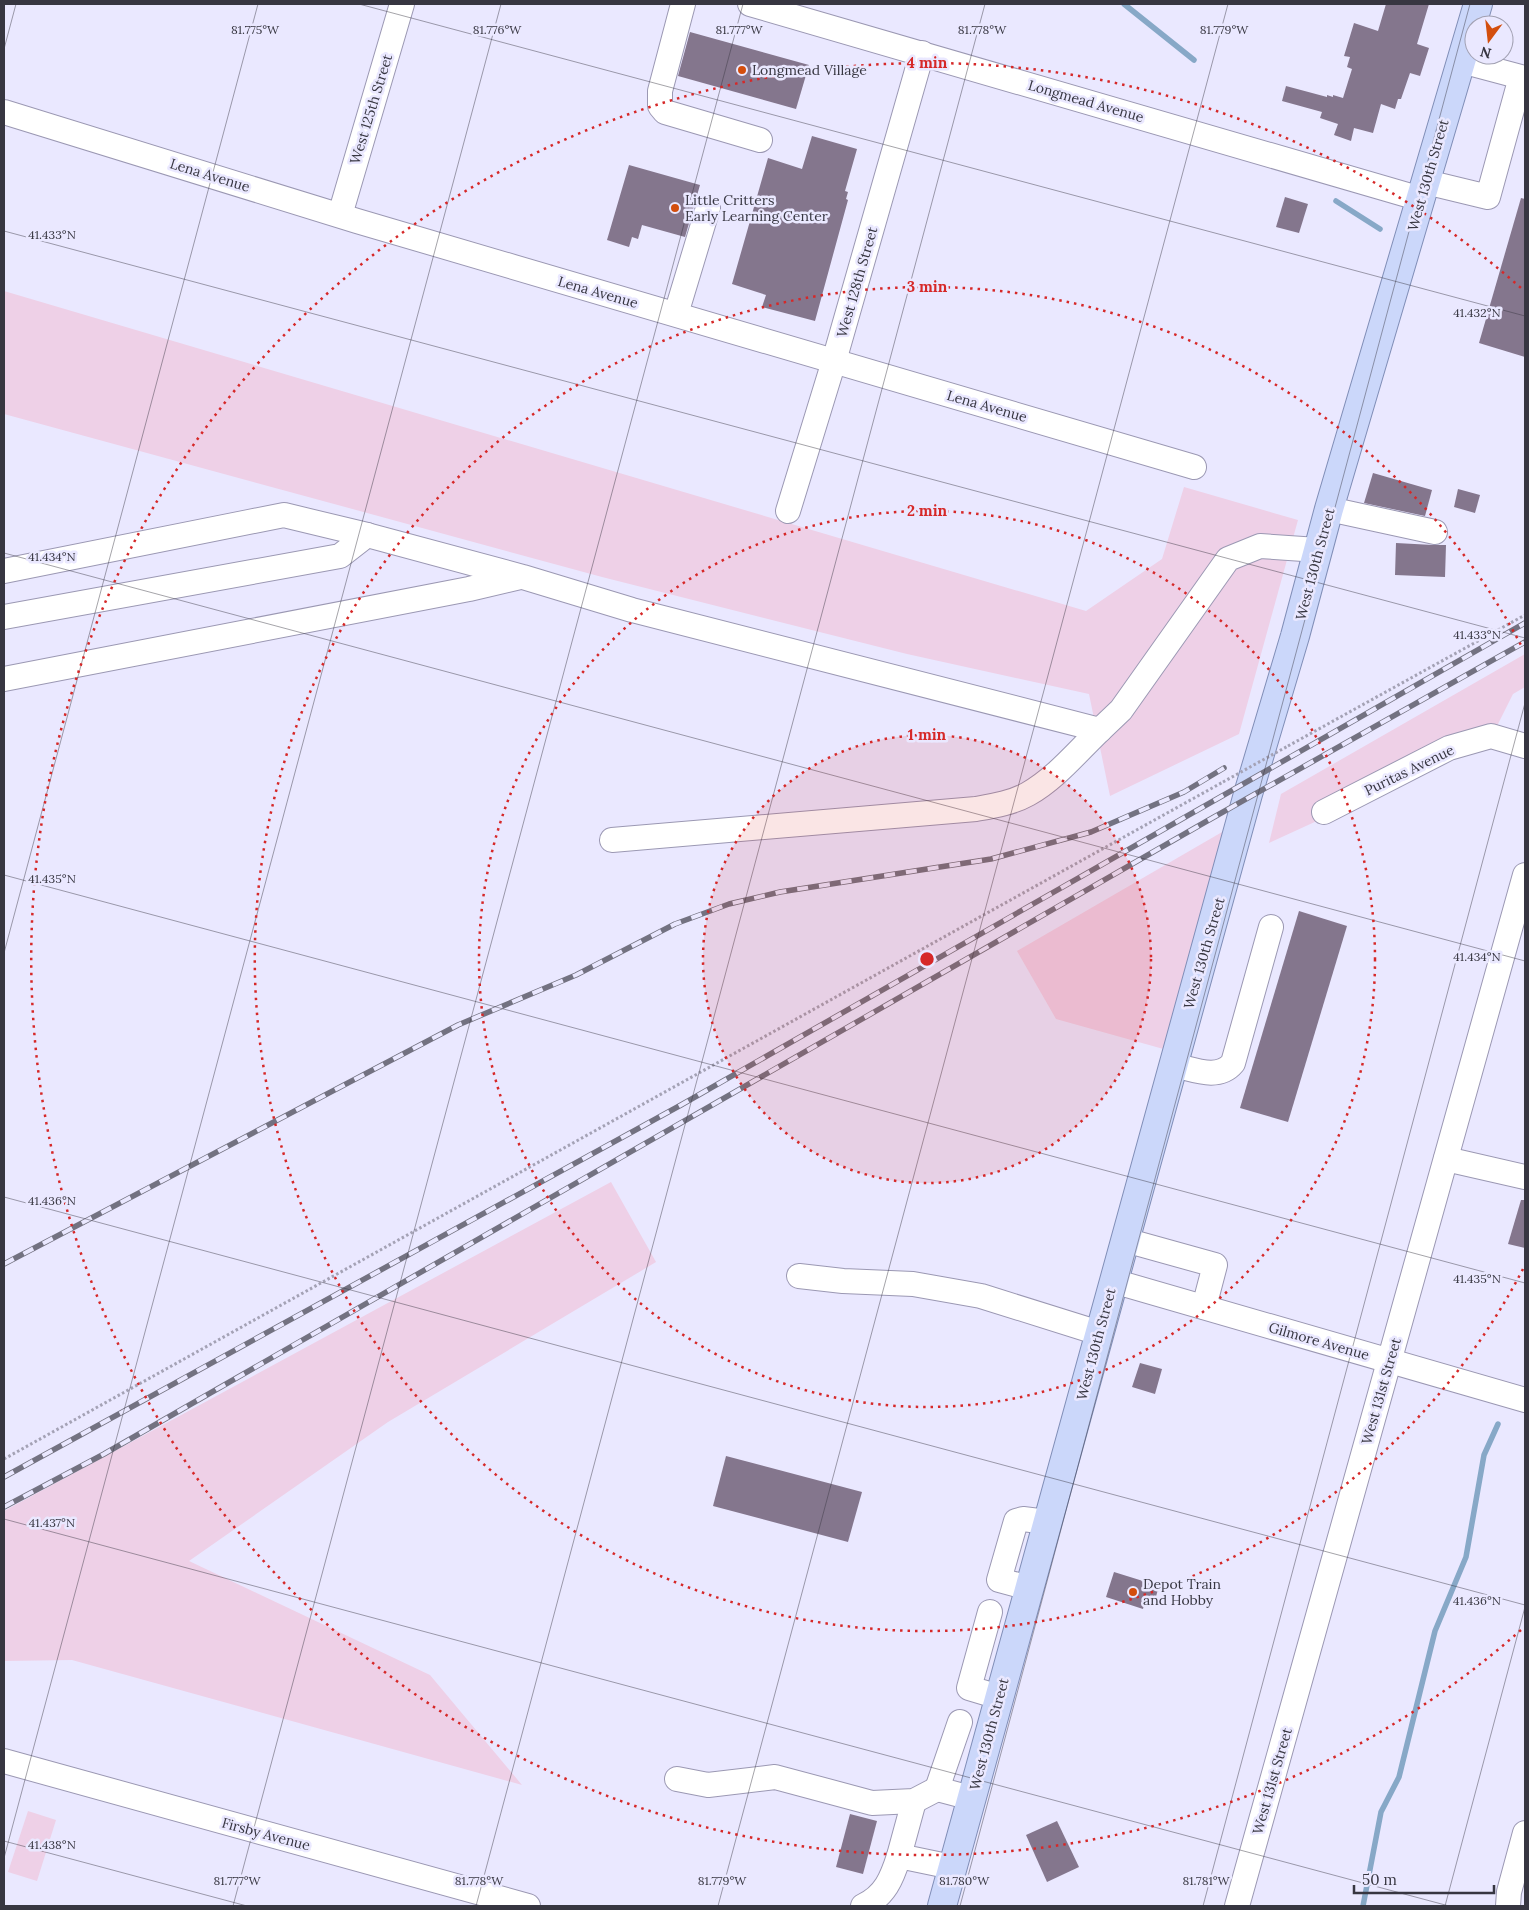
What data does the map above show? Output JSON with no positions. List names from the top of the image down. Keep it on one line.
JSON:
{"streets":{"main road":["West 130th Street"],"street":["Longmead Avenue","West 125th Street","Lena Avenue","West 128th Street","Puritas Avenue","Gilmore Avenue","West 131st Street","Firsby Avenue"]},"crossings":[["Longmead Avenue","West 130th Street"],["Longmead Avenue","West 128th Street"],["West 125th Street","Lena Avenue"],["Lena Avenue","West 128th Street"],["West 130th Street","Gilmore Avenue"],["Gilmore Avenue","West 131st Street"]],"places":["Longmead Village","Little Critters Early Learning Center","Depot Train and Hobby"],"scale_bar":"50 m","north":"bottom","coordinates":["81.775°W","81.776°W","81.777°W","81.778°W","81.779°W","41.433°N","41.432°N","41.434°N","41.435°N","41.436°N","41.437°N","41.438°N","81.780°W","81.781°W"],"rings":["4 min","3 min","2 min","1 min"]}
